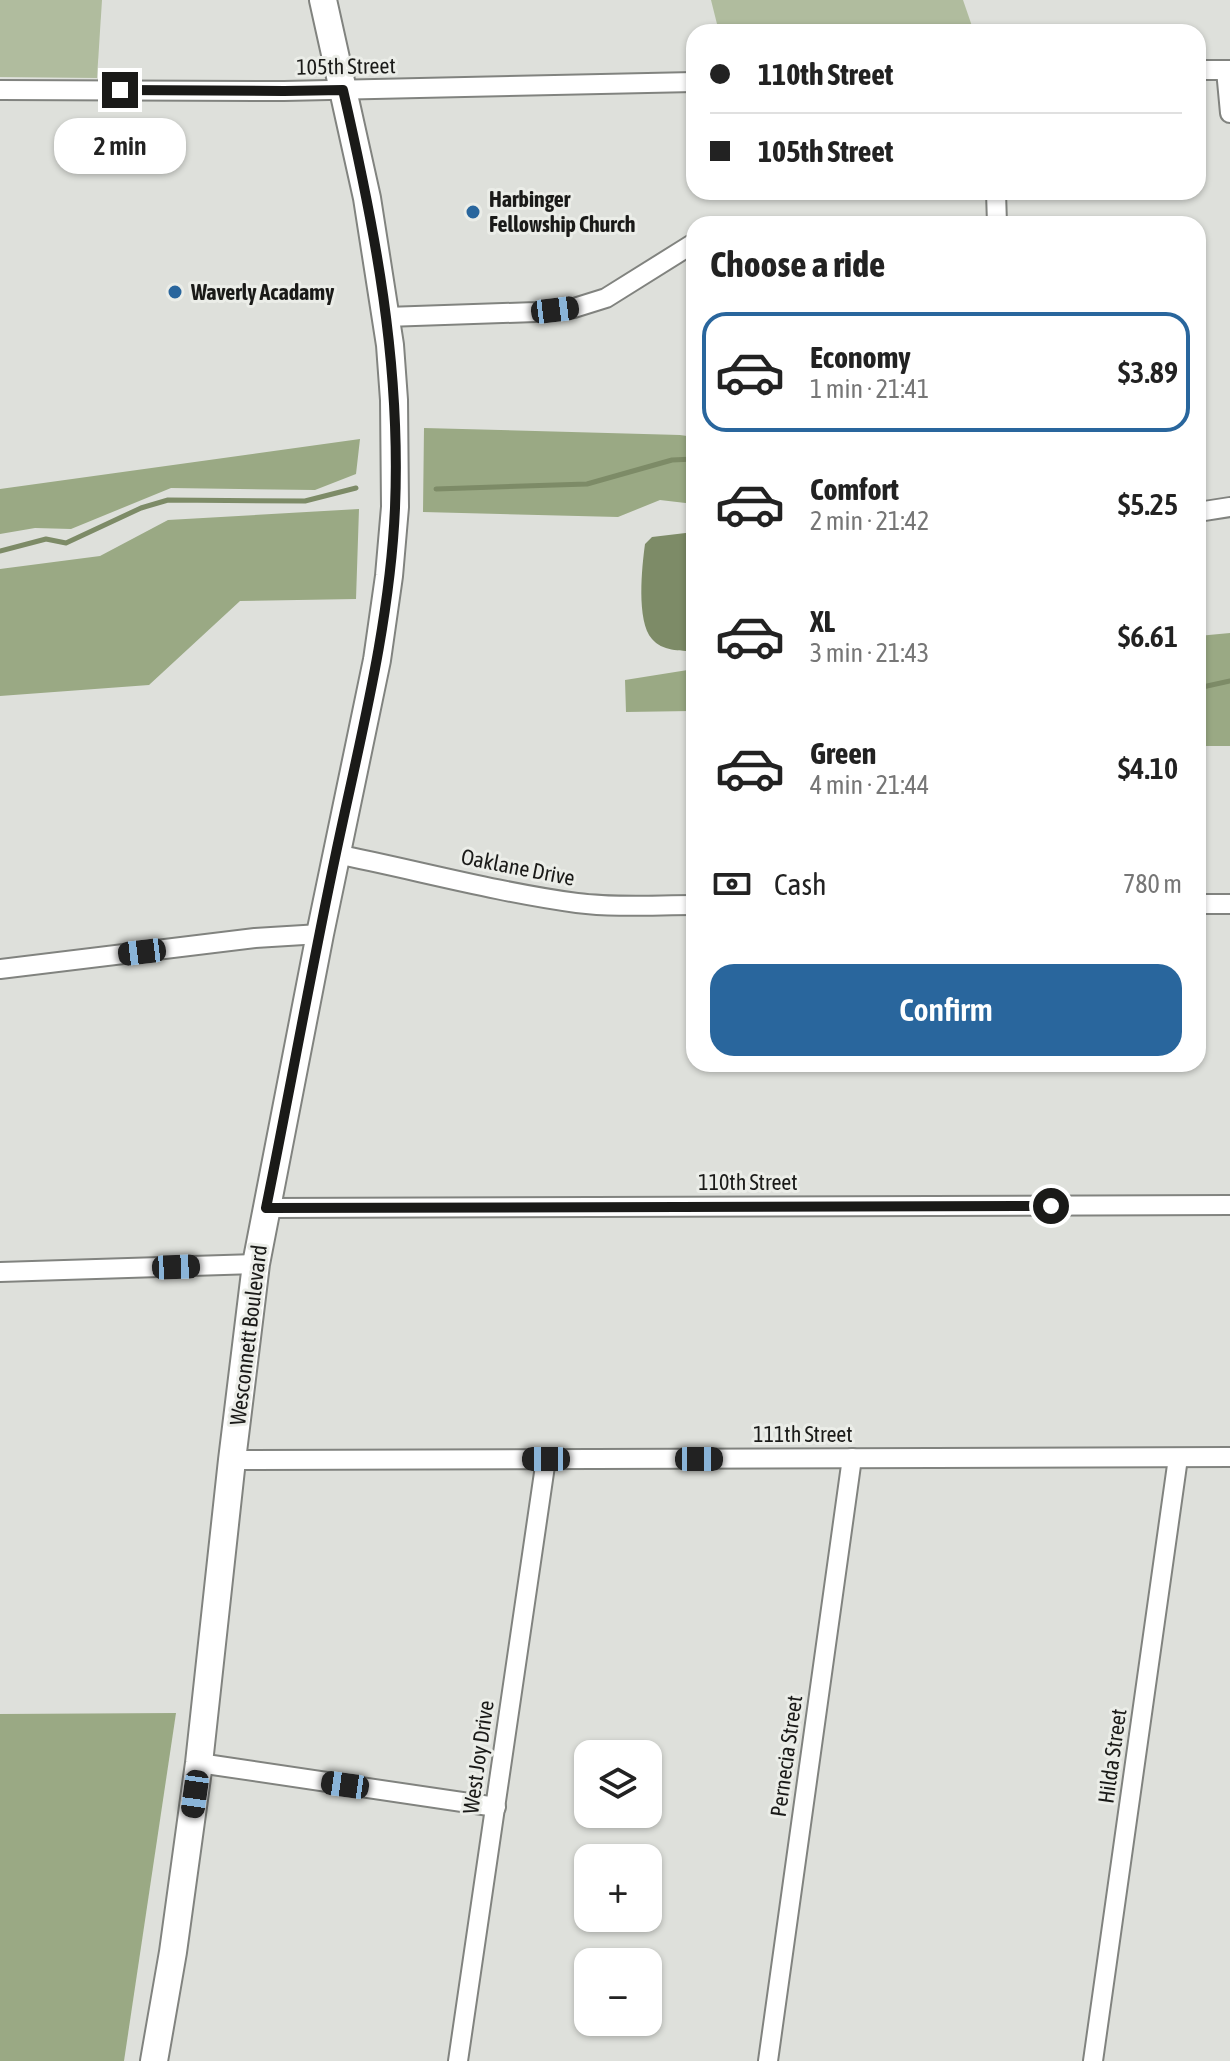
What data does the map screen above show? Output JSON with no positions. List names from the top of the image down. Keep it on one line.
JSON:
{"streets":{"street":["105th Street","Oaklane Drive","110th Street","Wesconnett Boulevard","111th Street","Pernecia Street","Hilda Street","West Joy Drive"]},"crossings":[["105th Street","Wesconnett Boulevard"],["Oaklane Drive","Wesconnett Boulevard"],["110th Street","Wesconnett Boulevard"],["Wesconnett Boulevard","111th Street"],["111th Street","Pernecia Street"],["111th Street","Hilda Street"],["111th Street","West Joy Drive"]],"places":["Harbinger Fellowship Church","Waverly Acadamy"],"page":{"banner":["110th Street","105th Street"],"bubble":"2 min","heading":"Choose a ride","list":[{"name":"Economy","note":"1 min · 21:41","value":"$3.89"},{"name":"Comfort","note":"2 min · 21:42","value":"$5.25"},{"name":"XL","note":"3 min · 21:43","value":"$6.61"},{"name":"Green","note":"4 min · 21:44","value":"$4.10"}],"pay":["Cash","780 m"],"buttons":"Confirm","map_buttons":["+","−"]}}
